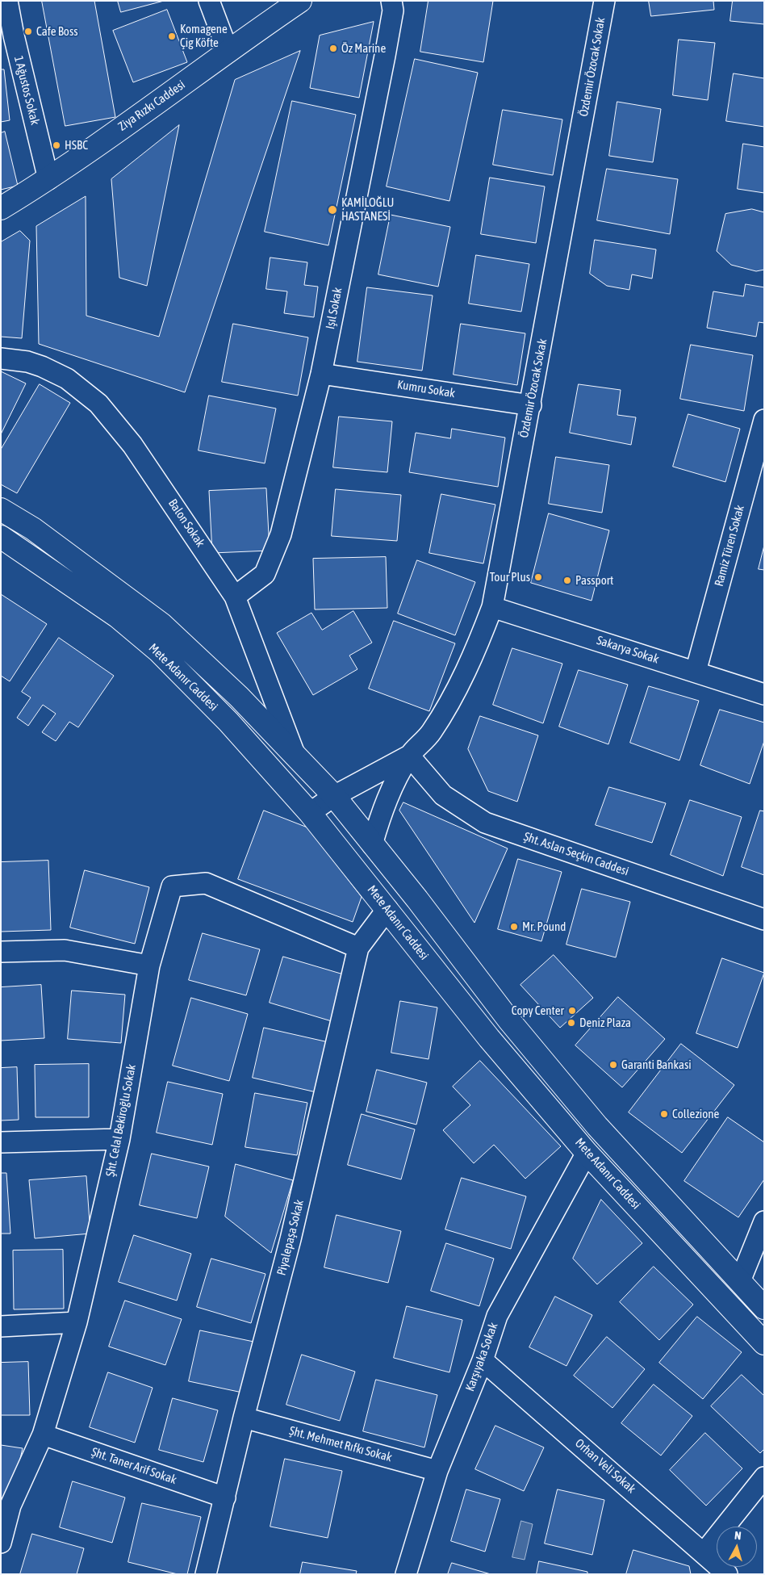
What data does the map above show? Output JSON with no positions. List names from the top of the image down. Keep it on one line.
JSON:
{"streets":{"main road":["Ziya Rızkı Caddesi","Mete Adanır Caddesi"],"street":["Özdemir Özocak Sokak","1 Ağustos Sokak","Işıl Sokak","Kumru Sokak","Balon Sokak","Ramiz Türen Sokak","Sakarya Sokak","Şht. Aslan Seçkin Caddesi","Şht. Celal Bekiroğlu Sokak","Piyalepaşa Sokak","Karşıyaka Sokak","Şht. Mehmet Rıfkı Sokak","Şht. Taner Arif Sokak","Orhan Veli Sokak"]},"crossings":[["Özdemir Özocak Sokak","Kumru Sokak"],["Özdemir Özocak Sokak","Sakarya Sokak"],["Özdemir Özocak Sokak","Mete Adanır Caddesi"],["Özdemir Özocak Sokak","Şht. Aslan Seçkin Caddesi"],["1 Ağustos Sokak","Ziya Rızkı Caddesi"],["Işıl Sokak","Kumru Sokak"],["Işıl Sokak","Balon Sokak"],["Balon Sokak","Mete Adanır Caddesi"],["Ramiz Türen Sokak","Sakarya Sokak"],["Mete Adanır Caddesi","Piyalepaşa Sokak"],["Mete Adanır Caddesi","Karşıyaka Sokak"],["Şht. Celal Bekiroğlu Sokak","Piyalepaşa Sokak"],["Şht. Celal Bekiroğlu Sokak","Şht. Taner Arif Sokak"],["Piyalepaşa Sokak","Şht. Mehmet Rıfkı Sokak"],["Piyalepaşa Sokak","Şht. Taner Arif Sokak"],["Karşıyaka Sokak","Şht. Mehmet Rıfkı Sokak"],["Karşıyaka Sokak","Orhan Veli Sokak"]],"places":["Cafe Boss","Komagene Çig Köfte","Öz Marine","HSBC","KAMİLOĞLU HASTANESİ","Tour Plus","Passport","Mr. Pound","Copy Center","Deniz Plaza","Garanti Bankasi","Collezione"],"north":"top"}
